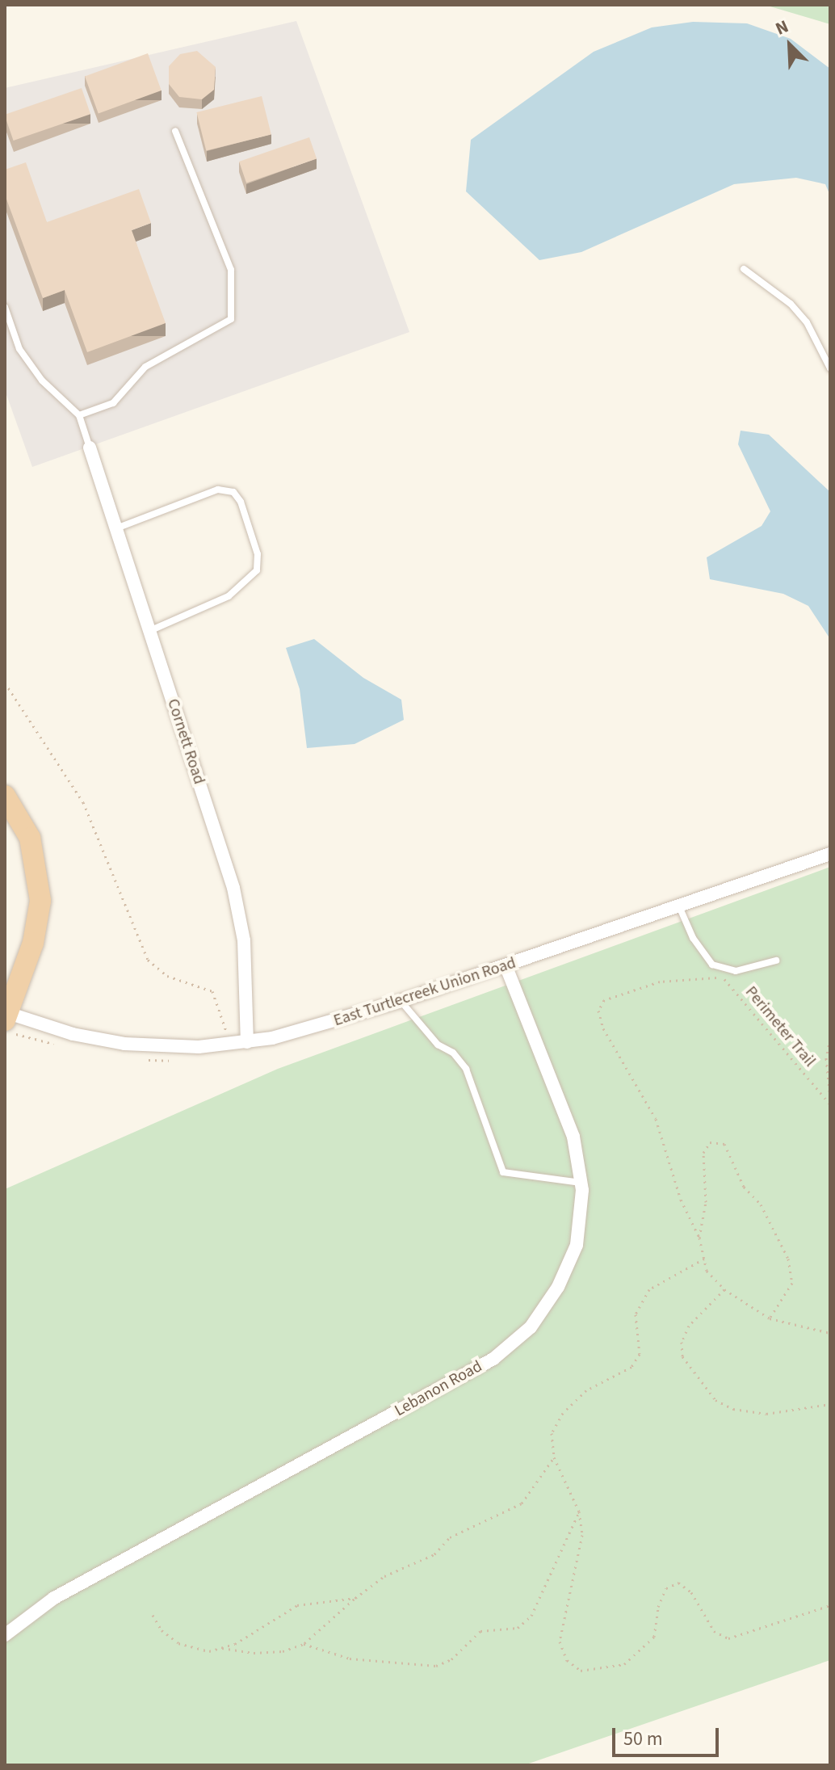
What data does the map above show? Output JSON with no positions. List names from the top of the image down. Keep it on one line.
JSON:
{"streets":{"street":["Cornett Road","East Turtlecreek Union Road","Lebanon Road"],"path":["Perimeter Trail"]},"crossings":[["Cornett Road","East Turtlecreek Union Road"],["East Turtlecreek Union Road","Lebanon Road"]],"scale_bar":"50 m","north":"top left"}
